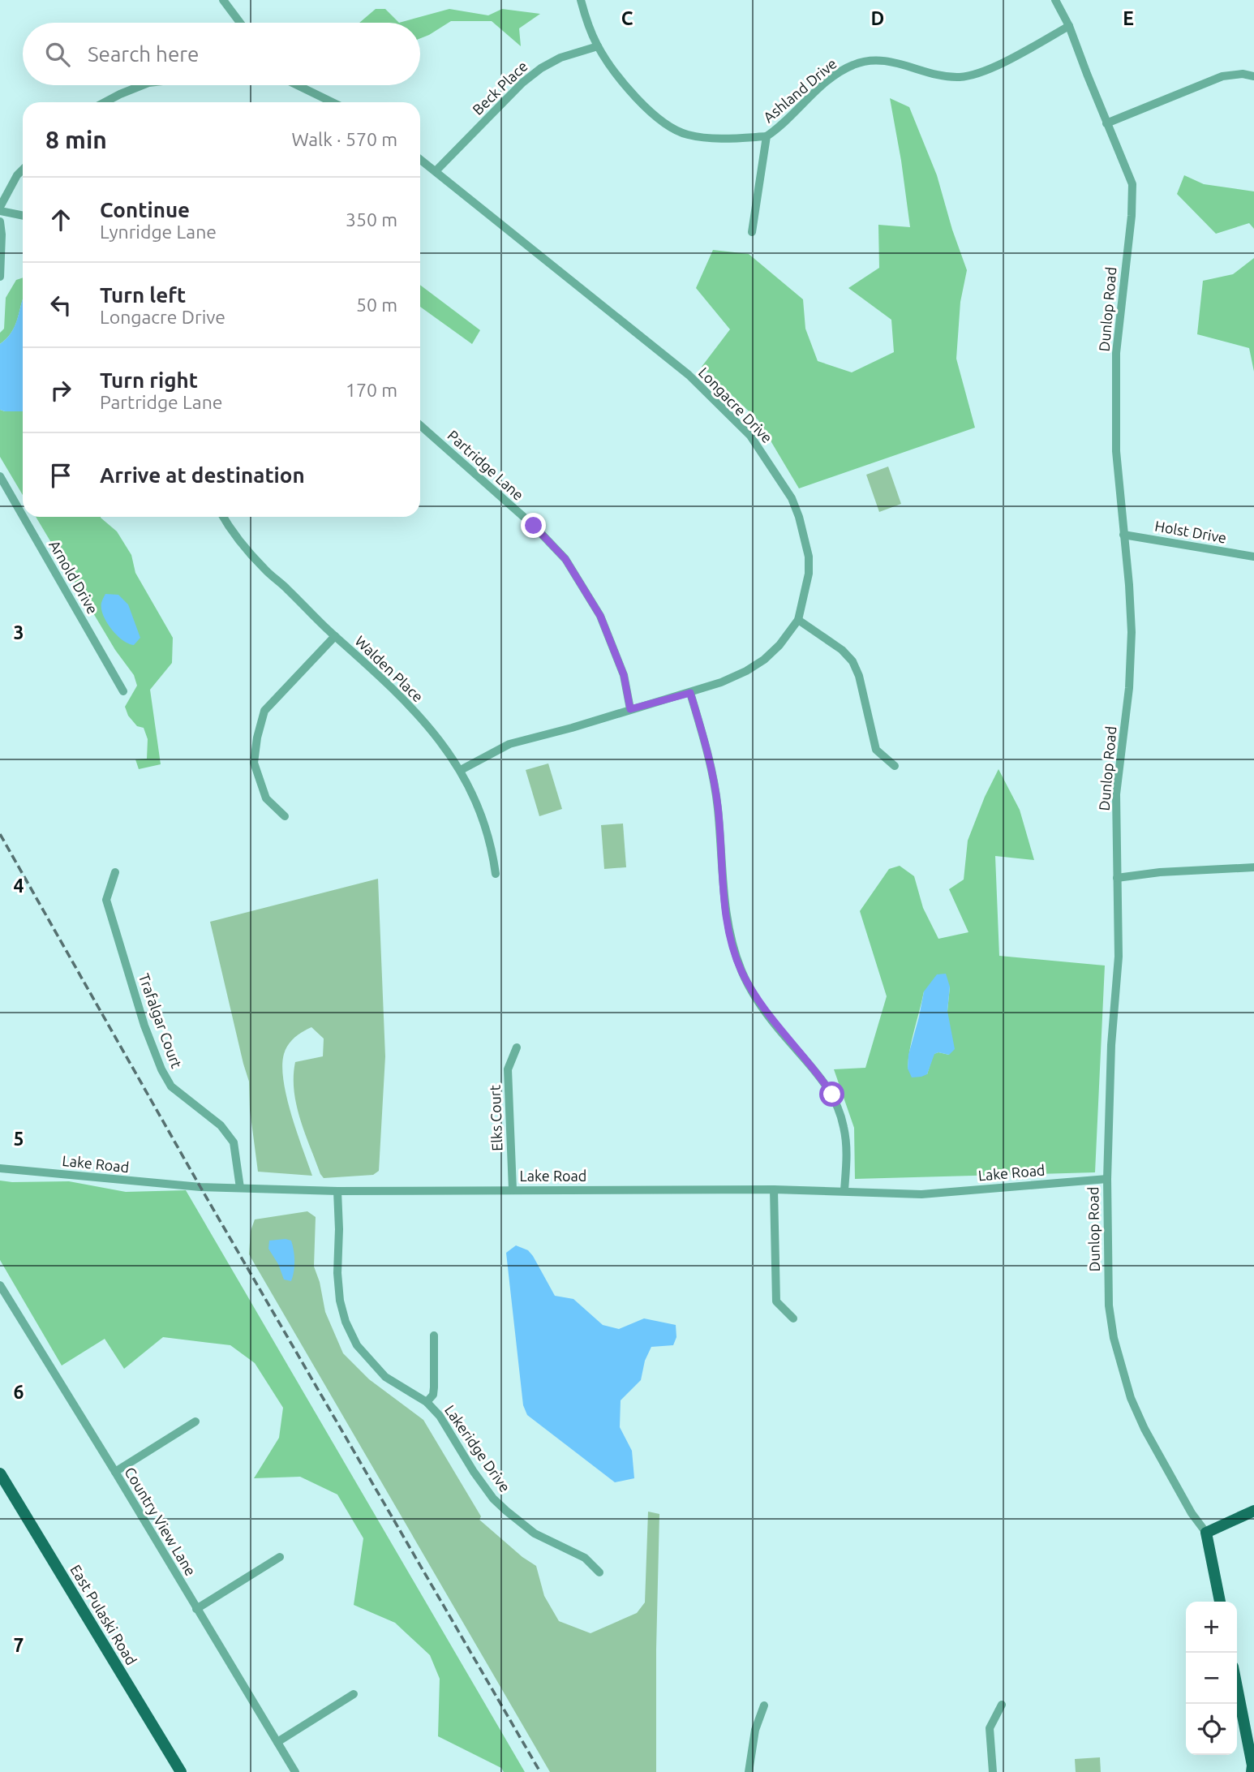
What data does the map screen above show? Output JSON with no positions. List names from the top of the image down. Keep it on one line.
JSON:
{"streets":{"main road":["East Pulaski Road"],"street":["Beck Place","Ashland Drive","Dunlop Road","Longacre Drive","Partridge Lane","Holst Drive","Arnold Drive","Walden Place","Trafalgar Court","Elks Court","Lake Road","Lakeridge Drive","Country View Lane"]},"crossings":[["Beck Place","Longacre Drive"],["Ashland Drive","Dunlop Road"],["Dunlop Road","Holst Drive"],["Dunlop Road","Lake Road"],["Longacre Drive","Partridge Lane"],["Longacre Drive","Walden Place"],["Trafalgar Court","Lake Road"],["Elks Court","Lake Road"],["Lake Road","Lakeridge Drive"]],"page":{"search":"Search here","heading":["8 min","Walk · 570 m"],"list":[["Continue","Lynridge Lane","350 m"],["Turn left","Longacre Drive","50 m"],["Turn right","Partridge Lane","170 m"],"Arrive at destination"],"map_buttons":["+","−"]},"grid":{"columns":["C","D","E"],"rows":["3","4","5","6","7"]}}
